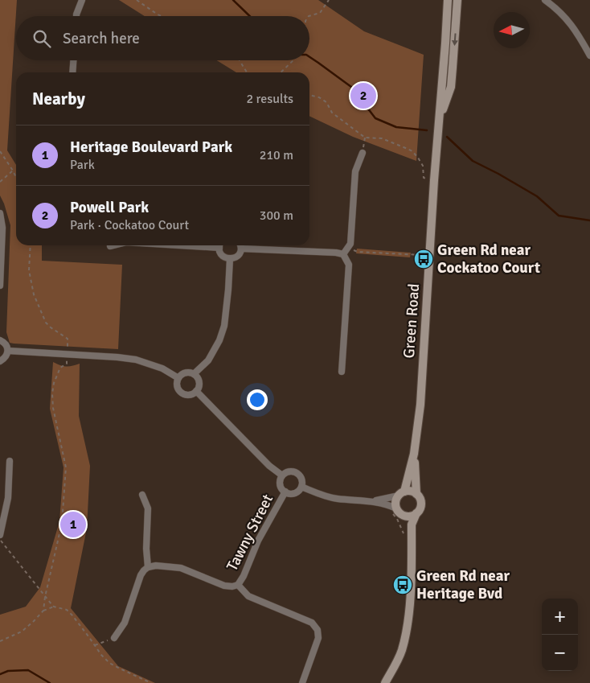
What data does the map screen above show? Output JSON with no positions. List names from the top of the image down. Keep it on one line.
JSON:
{"streets":{"street":["Green Road","Tawny Street"]},"places":{"bus stop":["Green Rd near Cockatoo Court","Green Rd near Heritage Bvd"]},"north":"left","page":{"search":"Search here","heading":["Nearby","2 results"],"pins":["2","1"],"list":[{"mark":"1","name":"Heritage Boulevard Park","note":"Park","value":"210 m"},{"mark":"2","name":"Powell Park","note":"Park · Cockatoo Court","value":"300 m"}],"map_buttons":["+","−"]}}
